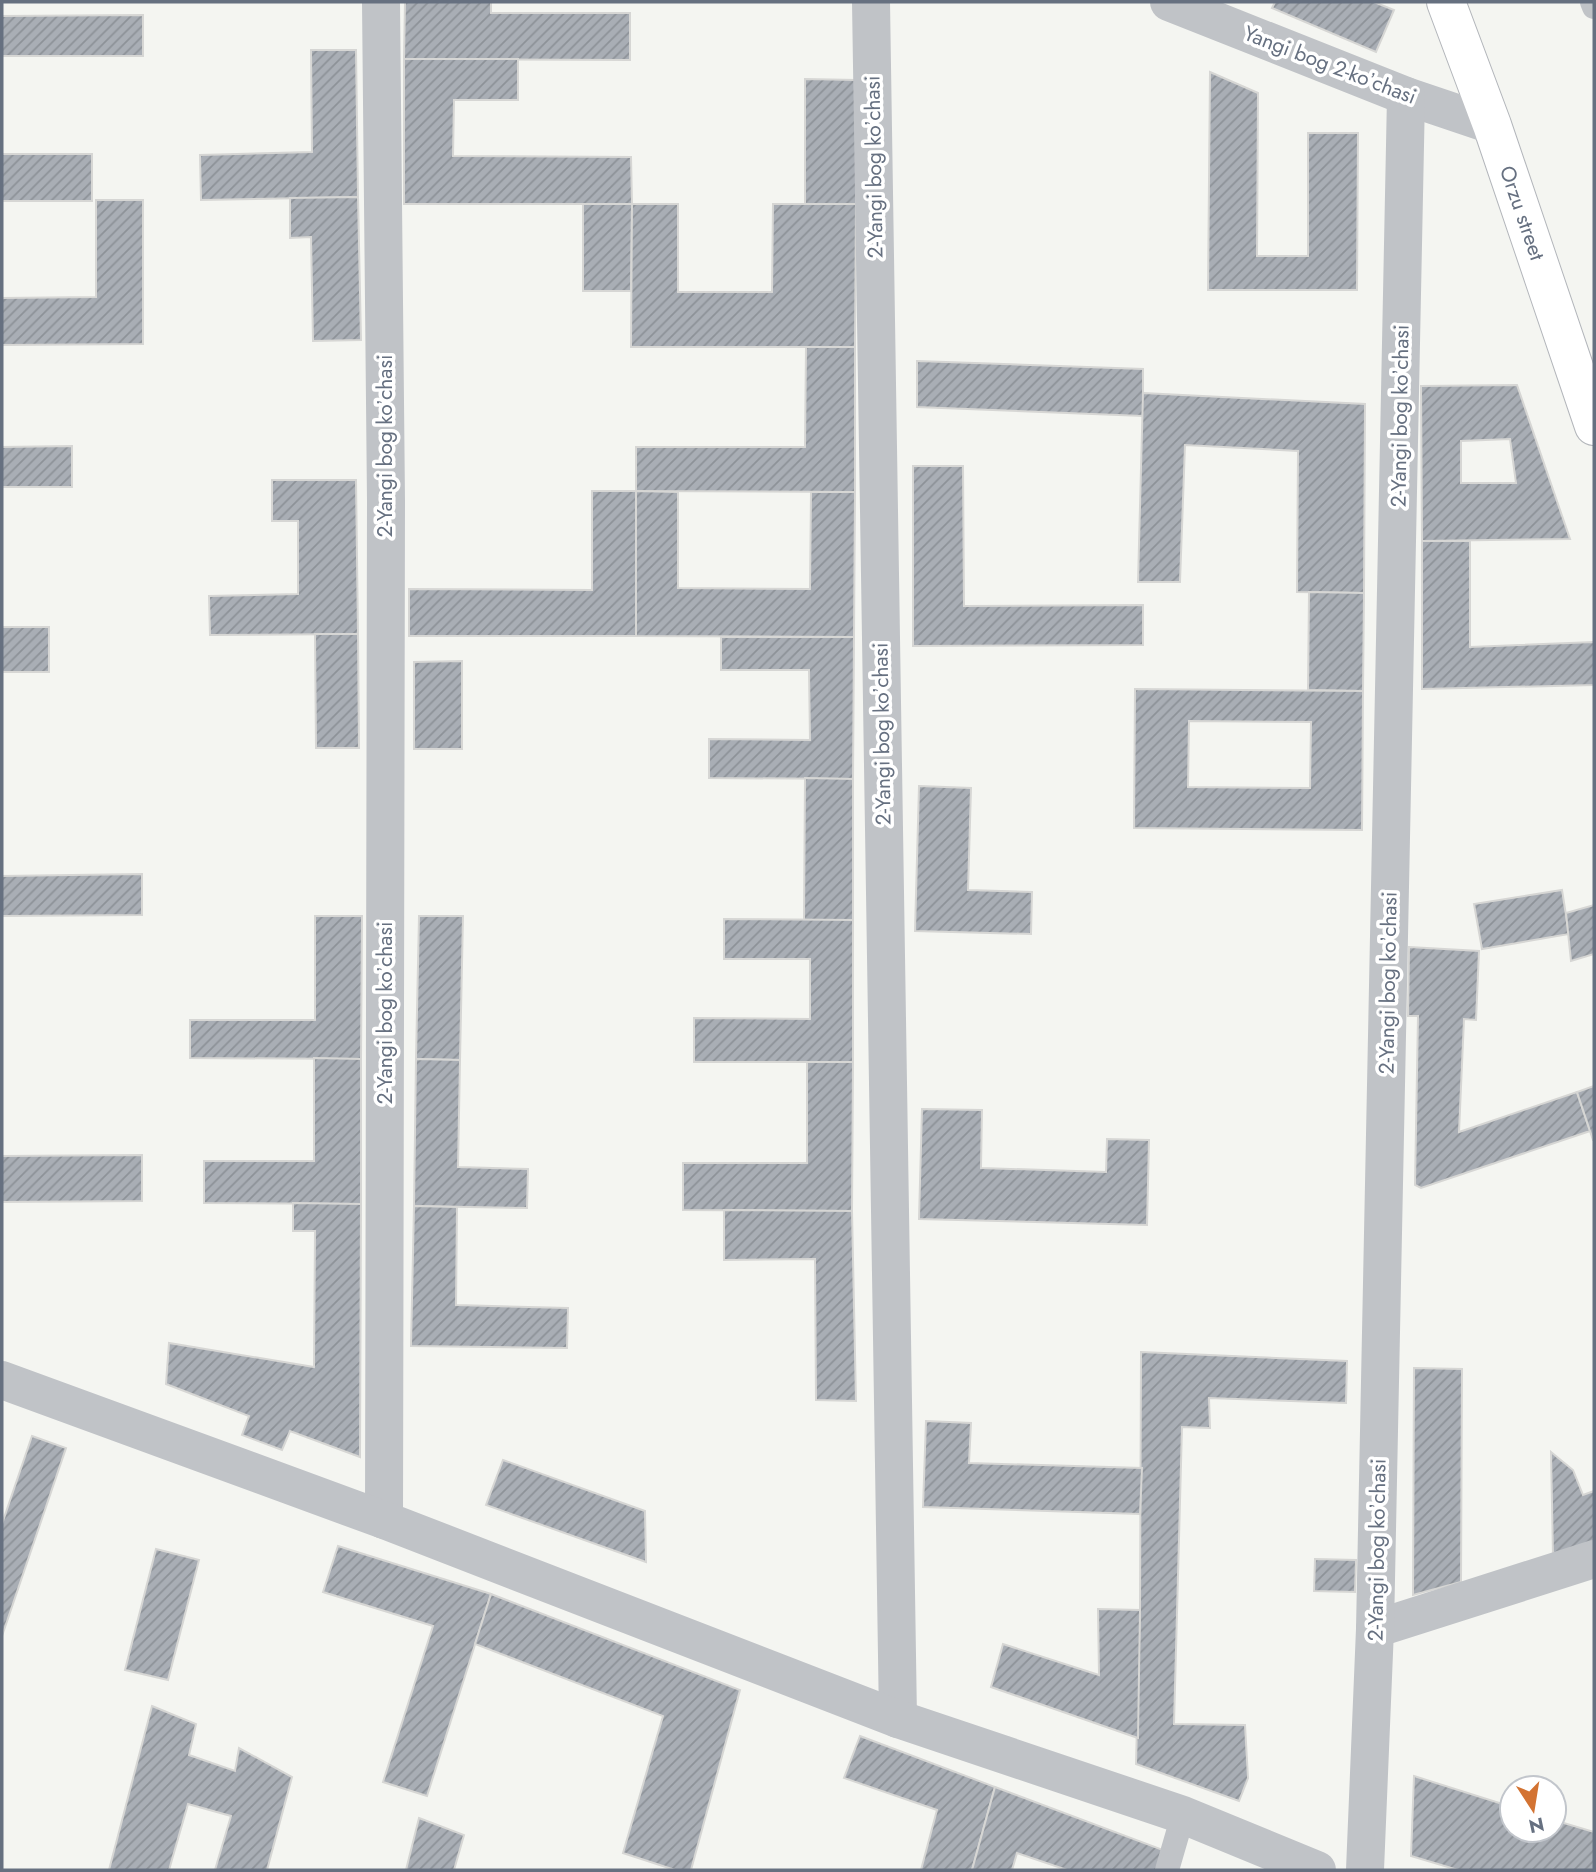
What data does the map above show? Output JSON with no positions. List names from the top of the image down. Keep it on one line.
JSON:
{"streets":{"main road":["Orzu street"],"street":["Yangi bog 2-koʼchasi","2-Yangi bog koʼchasi"]},"crossings":[["Yangi bog 2-koʼchasi","2-Yangi bog koʼchasi"],["Yangi bog 2-koʼchasi","Orzu street"]],"north":"bottom"}
